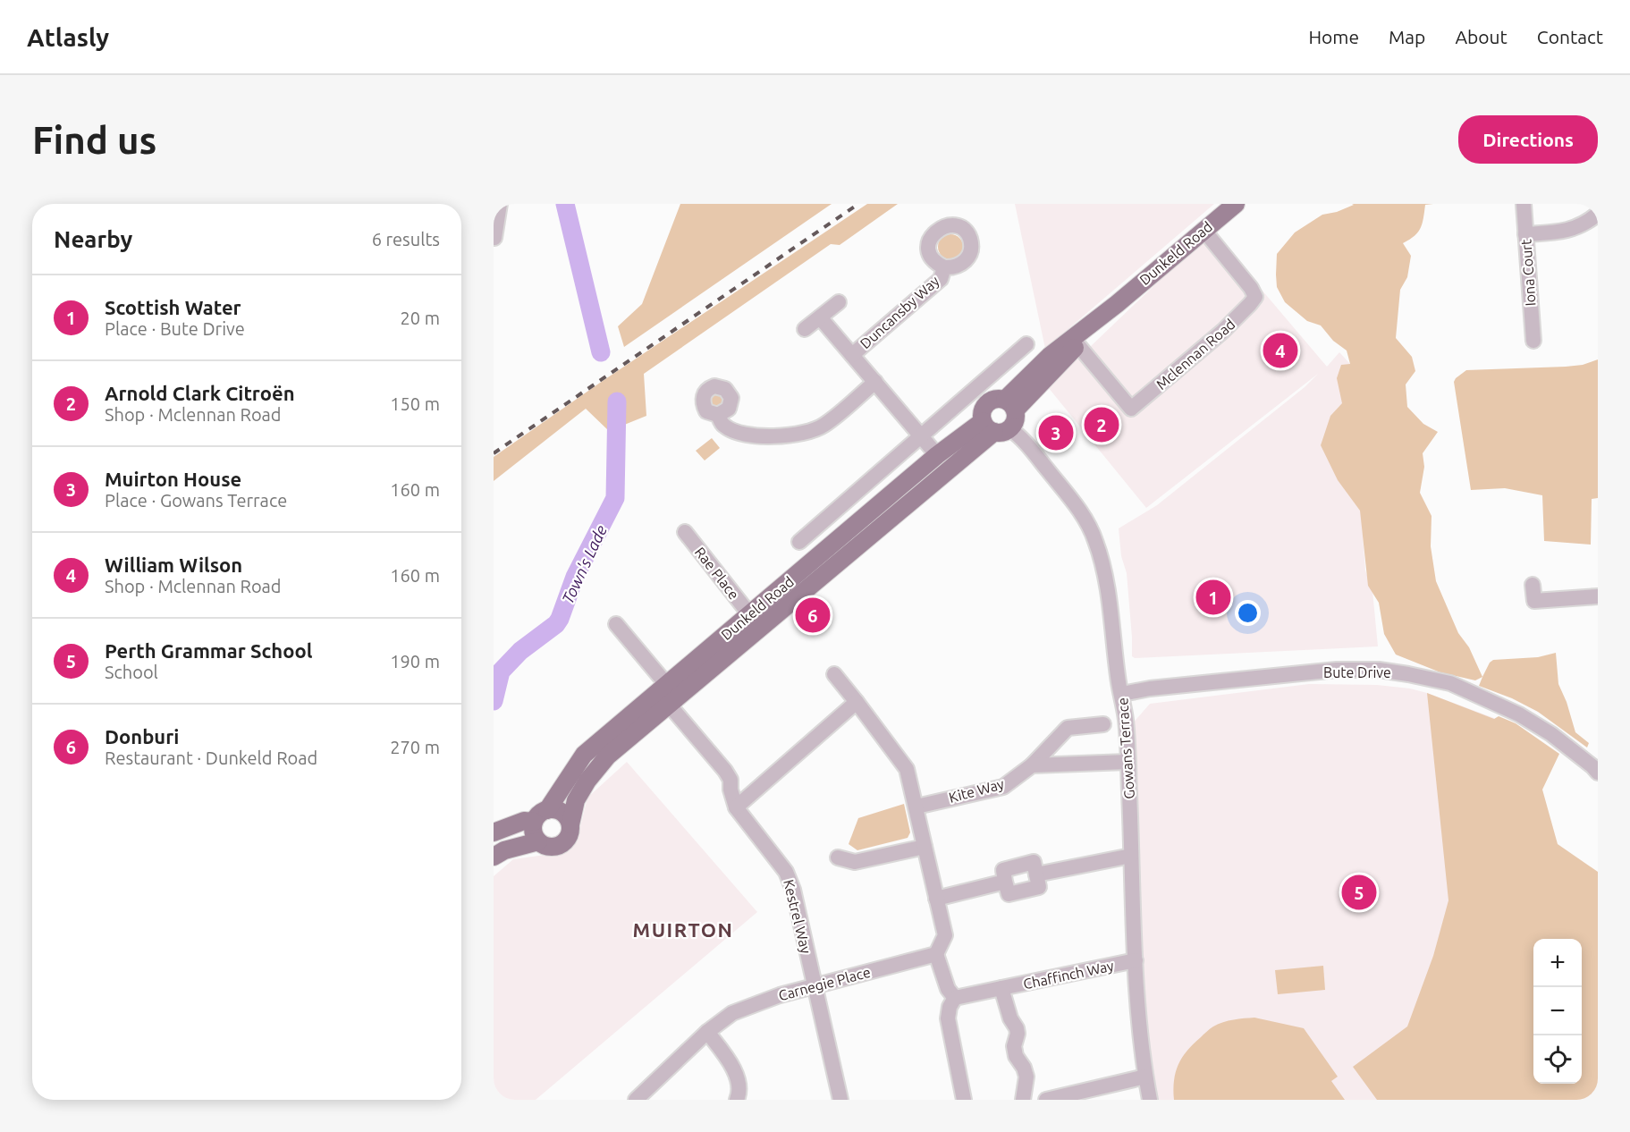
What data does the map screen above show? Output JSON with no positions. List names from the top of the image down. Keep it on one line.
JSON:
{"streets":{"main road":["Dunkeld Road"],"street":["Iona Court","Duncansby Way","Mclennan Road","Rae Place","Bute Drive","Gowans Terrace","Kite Way","Kestrel Way","Chaffinch Way","Carnegie Place"]},"crossings":[["Dunkeld Road","Duncansby Way"],["Dunkeld Road","Mclennan Road"],["Dunkeld Road","Rae Place"],["Dunkeld Road","Gowans Terrace"],["Dunkeld Road","Kestrel Way"],["Bute Drive","Gowans Terrace"],["Gowans Terrace","Chaffinch Way"],["Kestrel Way","Carnegie Place"]],"districts":["MUIRTON"],"water":["Town's Lade"],"page":{"header":"Atlasly","nav":["Home","Map","About","Contact"],"buttons":"Directions","title":"Find us","heading":["Nearby","6 results"],"list":[{"mark":"1","name":"Scottish Water","note":"Place · Bute Drive","value":"20 m"},{"mark":"2","name":"Arnold Clark Citroën","note":"Shop · Mclennan Road","value":"150 m"},{"mark":"3","name":"Muirton House","note":"Place · Gowans Terrace","value":"160 m"},{"mark":"4","name":"William Wilson","note":"Shop · Mclennan Road","value":"160 m"},{"mark":"5","name":"Perth Grammar School","note":"School","value":"190 m"},{"mark":"6","name":"Donburi","note":"Restaurant · Dunkeld Road","value":"270 m"}],"pins":["4","2","3","1","6","5"],"map_buttons":["+","−"]}}
